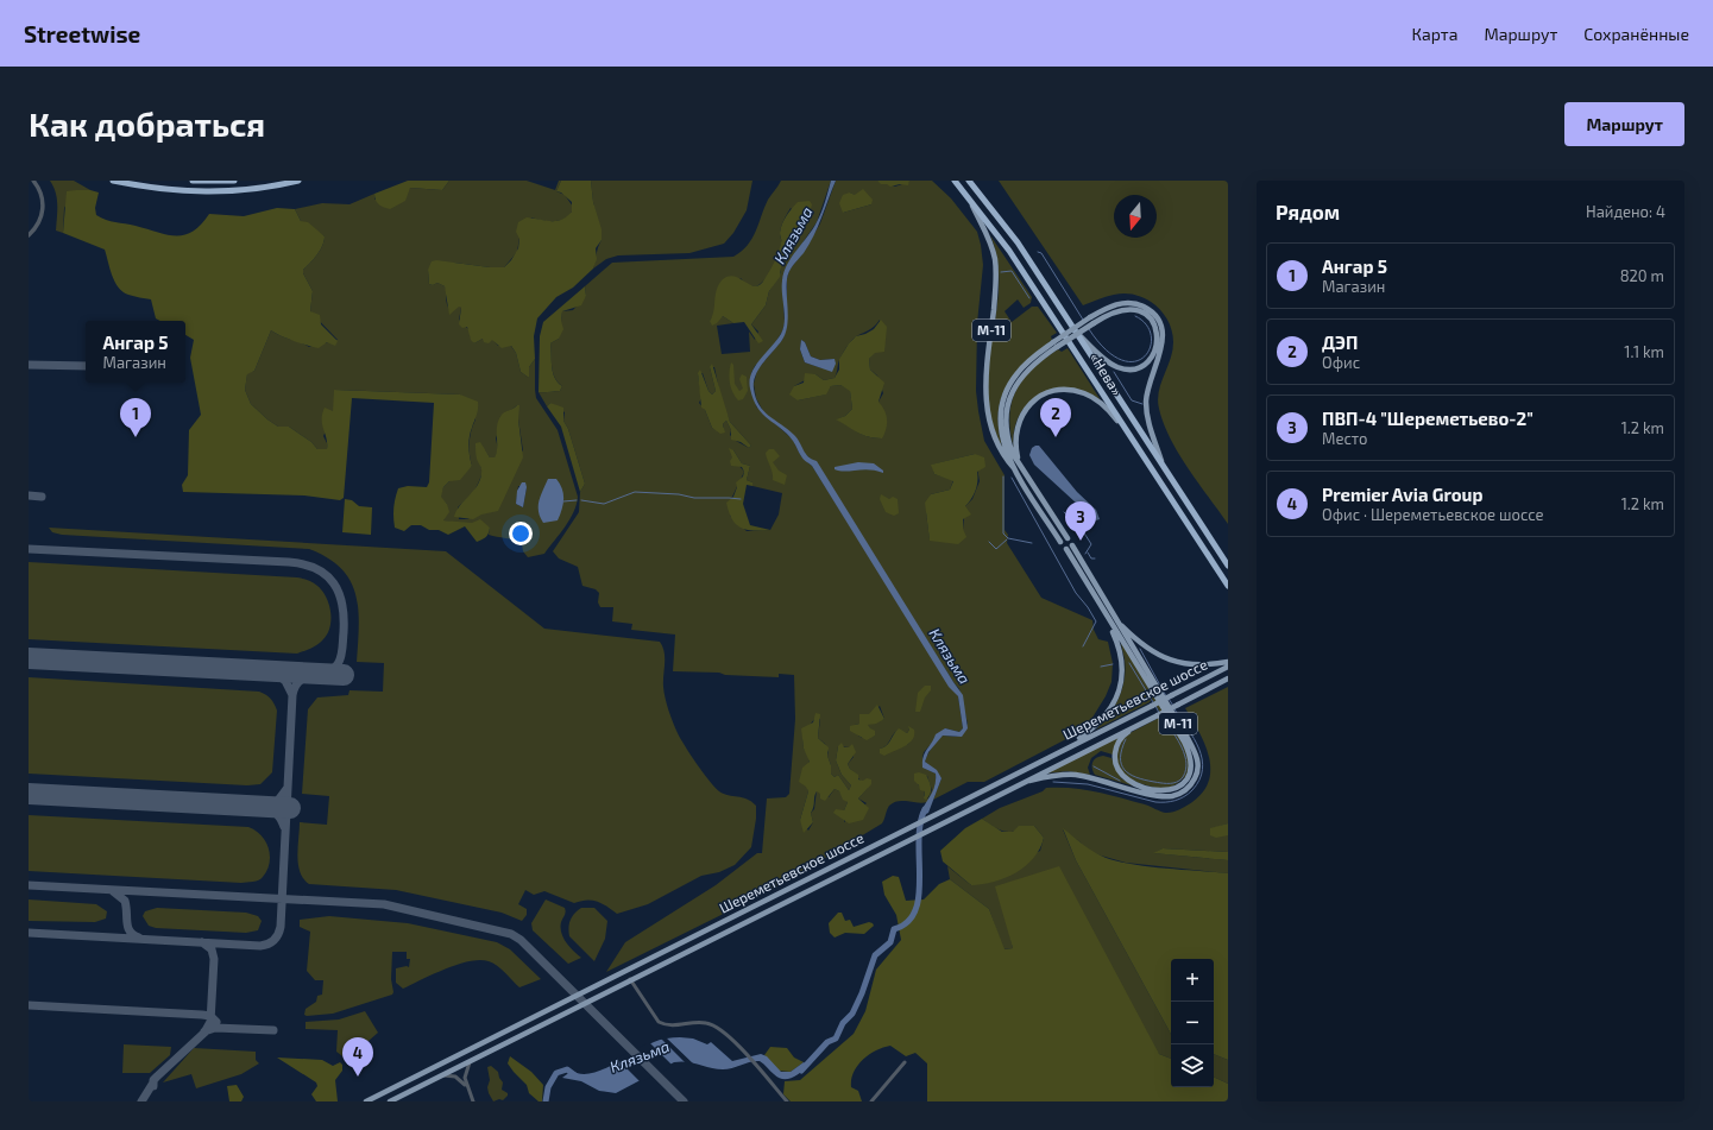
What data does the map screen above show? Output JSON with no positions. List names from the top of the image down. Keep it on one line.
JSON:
{"streets":{"highway":["М-11","«Нева»"],"main road":["Шереметьевское шоссе"]},"crossings":[["М-11","«Нева»"],["М-11","Шереметьевское шоссе"]],"water":["Клязьма"],"north":"bottom","page":{"header":"Streetwise","nav":["Карта","Маршрут","Сохранённые"],"buttons":"Маршрут","title":"Как добраться","heading":["Рядом","Найдено: 4"],"list":[{"mark":"1","name":"Ангар 5","note":"Магазин","value":"820 m"},{"mark":"2","name":"ДЭП","note":"Офис","value":"1.1 km"},{"mark":"3","name":"ПВП-4 \"Шереметьево-2\"","note":"Место","value":"1.2 km"},{"mark":"4","name":"Premier Avia Group","note":"Офис · Шереметьевское шоссе","value":"1.2 km"}],"popup":["Ангар 5","Магазин"],"pins":["1","2","3","4"],"map_buttons":["+","−"]}}
